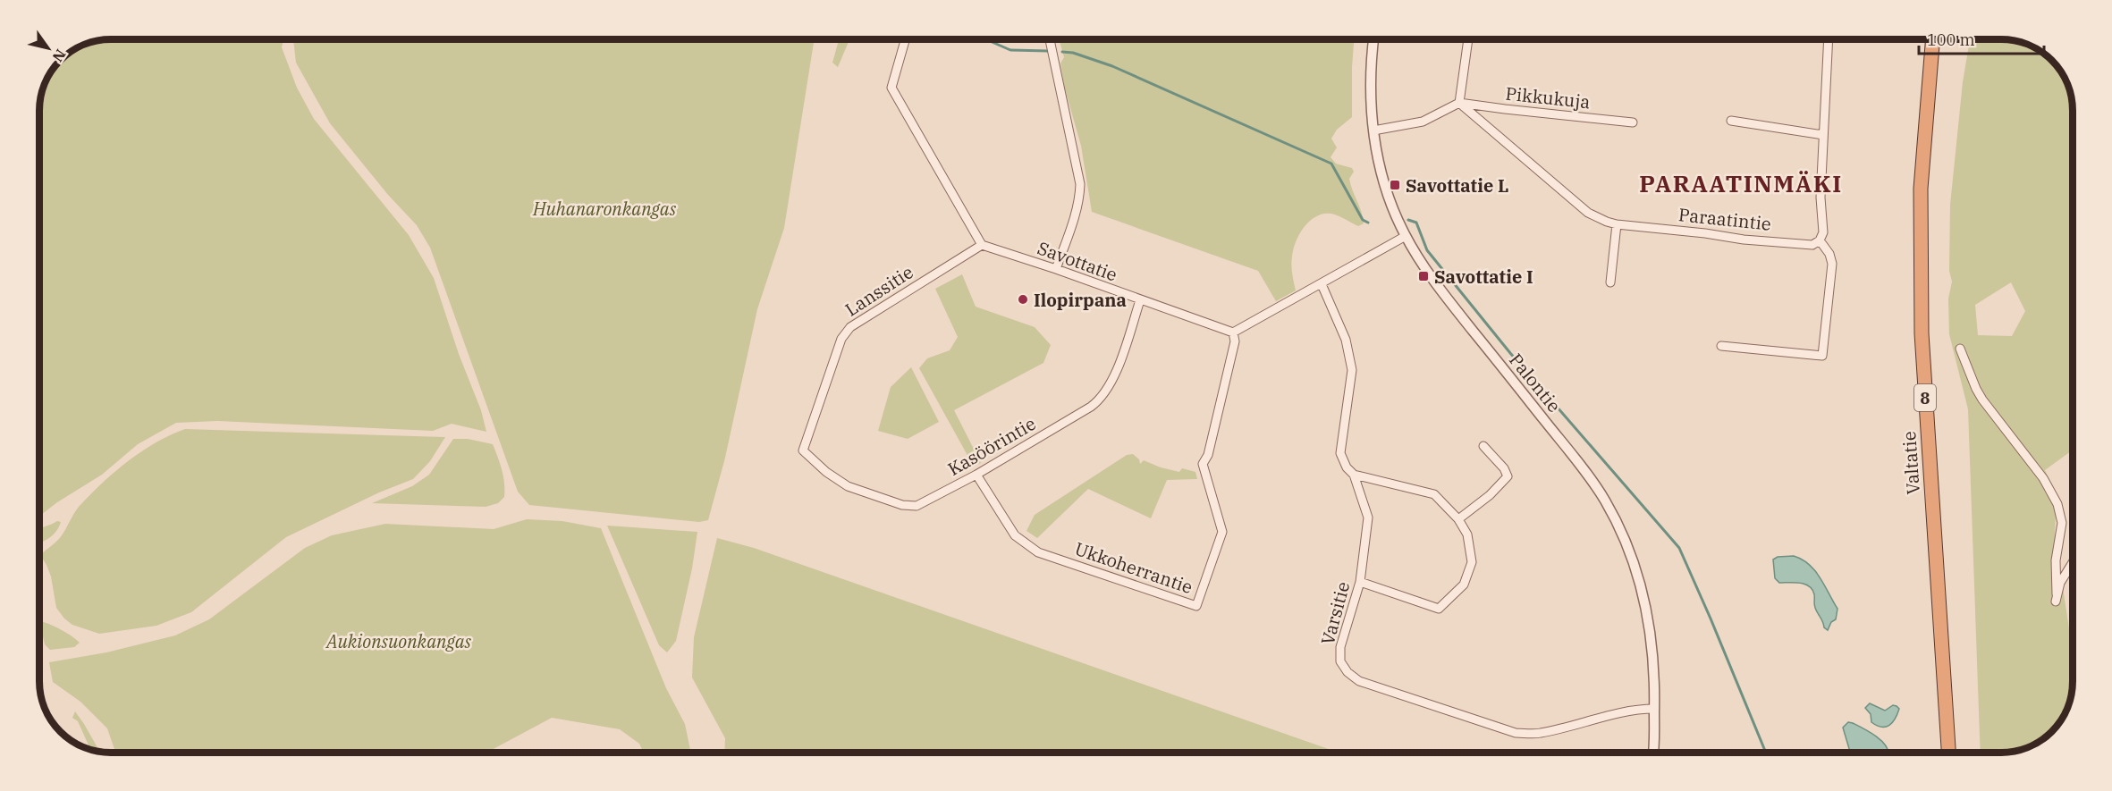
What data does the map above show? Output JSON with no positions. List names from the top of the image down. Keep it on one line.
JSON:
{"streets":{"highway":["8","Valtatie"],"street":["Pikkukuja","Paraatintie","Savottatie","Lanssitie","Palontie","Kasöörintie","Ukkoherrantie","Varsitie"]},"crossings":[["Pikkukuja","Paraatintie"],["Savottatie","Lanssitie"],["Savottatie","Kasöörintie"],["Savottatie","Ukkoherrantie"],["Lanssitie","Kasöörintie"],["Palontie","Varsitie"],["Kasöörintie","Ukkoherrantie"]],"districts":["PARAATINMÄKI"],"parks":["Huhanaronkangas","Aukionsuonkangas"],"places":{"transit":["Savottatie L","Savottatie I"],"other":["Ilopirpana"]},"scale_bar":"100 m","north":"bottom right"}
